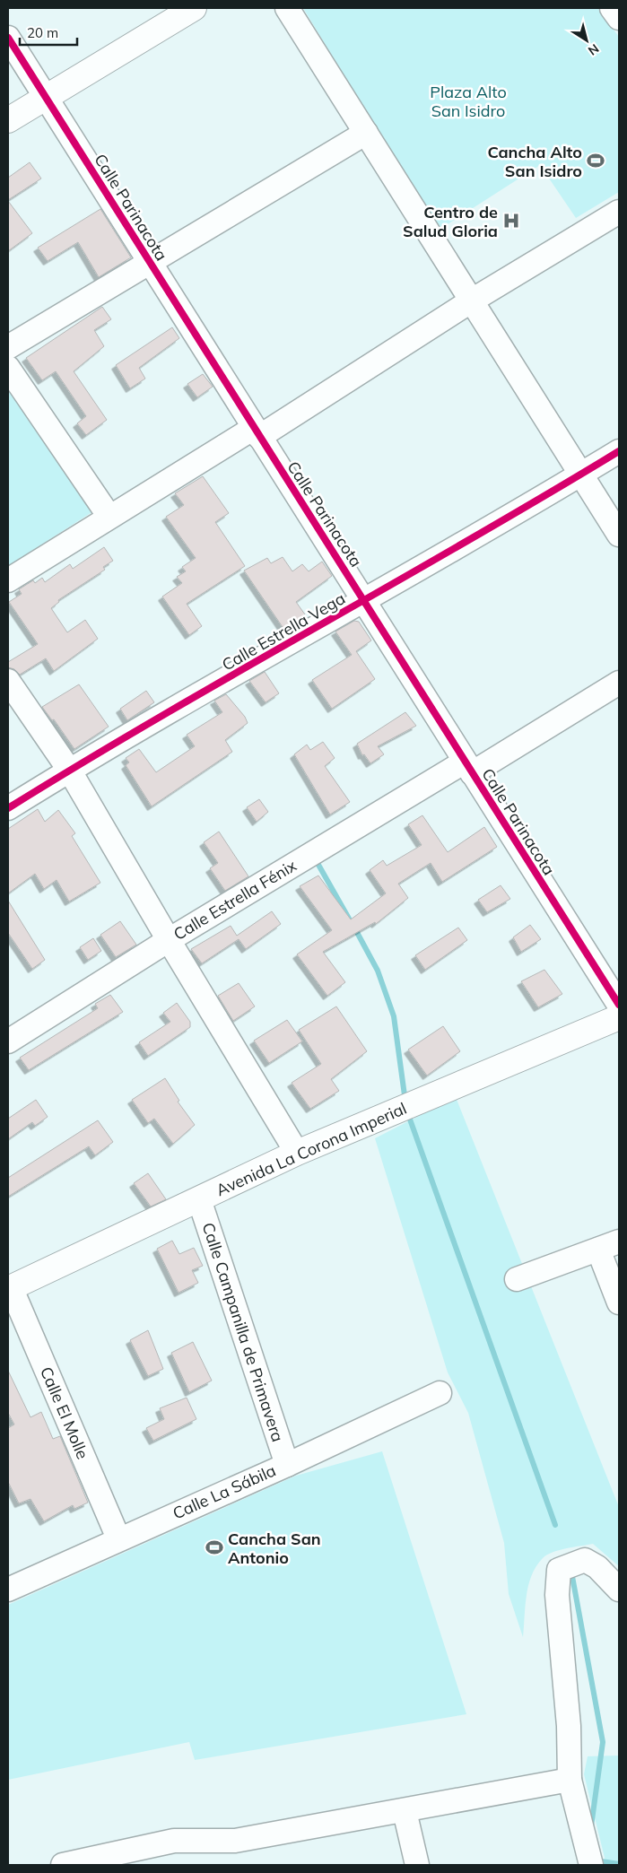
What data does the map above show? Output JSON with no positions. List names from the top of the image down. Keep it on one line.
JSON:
{"streets":{"street":["Calle Parinacota","Calle Estrella Vega","Calle Estrella Fénix","Avenida La Corona Imperial","Calle Campanilla de Primavera","Calle El Molle","Calle La Sábila"]},"crossings":[["Calle Parinacota","Calle Estrella Vega"],["Calle Parinacota","Calle Estrella Fénix"],["Avenida La Corona Imperial","Calle Campanilla de Primavera"],["Avenida La Corona Imperial","Calle El Molle"],["Calle Campanilla de Primavera","Calle La Sábila"],["Calle El Molle","Calle La Sábila"]],"parks":["Plaza Alto San Isidro"],"places":{"sports":["Cancha Alto San Isidro","Cancha San Antonio"],"hospital":["Centro de Salud Gloria"]},"scale_bar":"20 m","north":"bottom right"}
